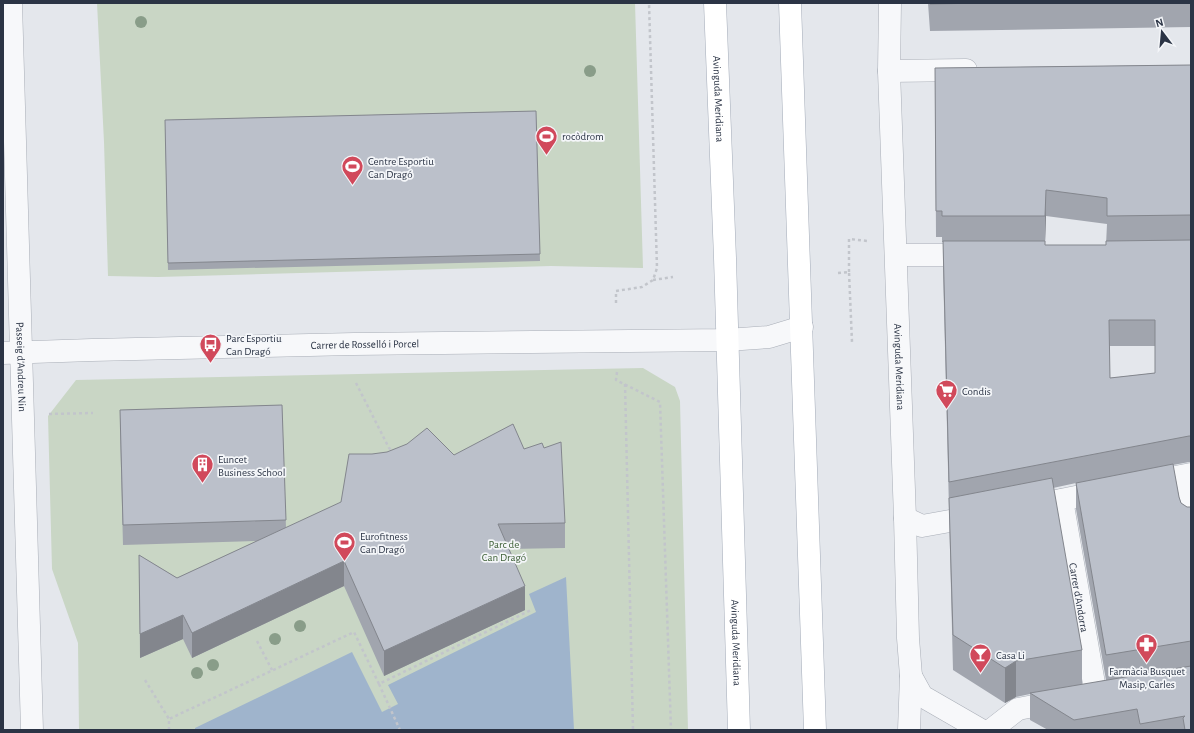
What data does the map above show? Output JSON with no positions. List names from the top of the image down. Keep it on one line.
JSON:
{"streets":{"main road":["Avinguda Meridiana"],"street":["Carrer de Rosselló i Porcel","Passeig d'Andreu Nin","Carrer d'Andorra"]},"crossings":[["Avinguda Meridiana","Carrer de Rosselló i Porcel"],["Carrer de Rosselló i Porcel","Passeig d'Andreu Nin"]],"parks":["Parc de Can Dragó"],"places":{"sports":["rocòdrom","Centre Esportiu Can Dragó","Eurofitness Can Dragó"],"bus stop":["Parc Esportiu Can Dragó"],"supermarket":["Condis"],"building":["Euncet Business School"],"pharmacy":["Farmàcia Busquet Masip, Carles"],"bar":["Casa Li"]},"north":"top"}
